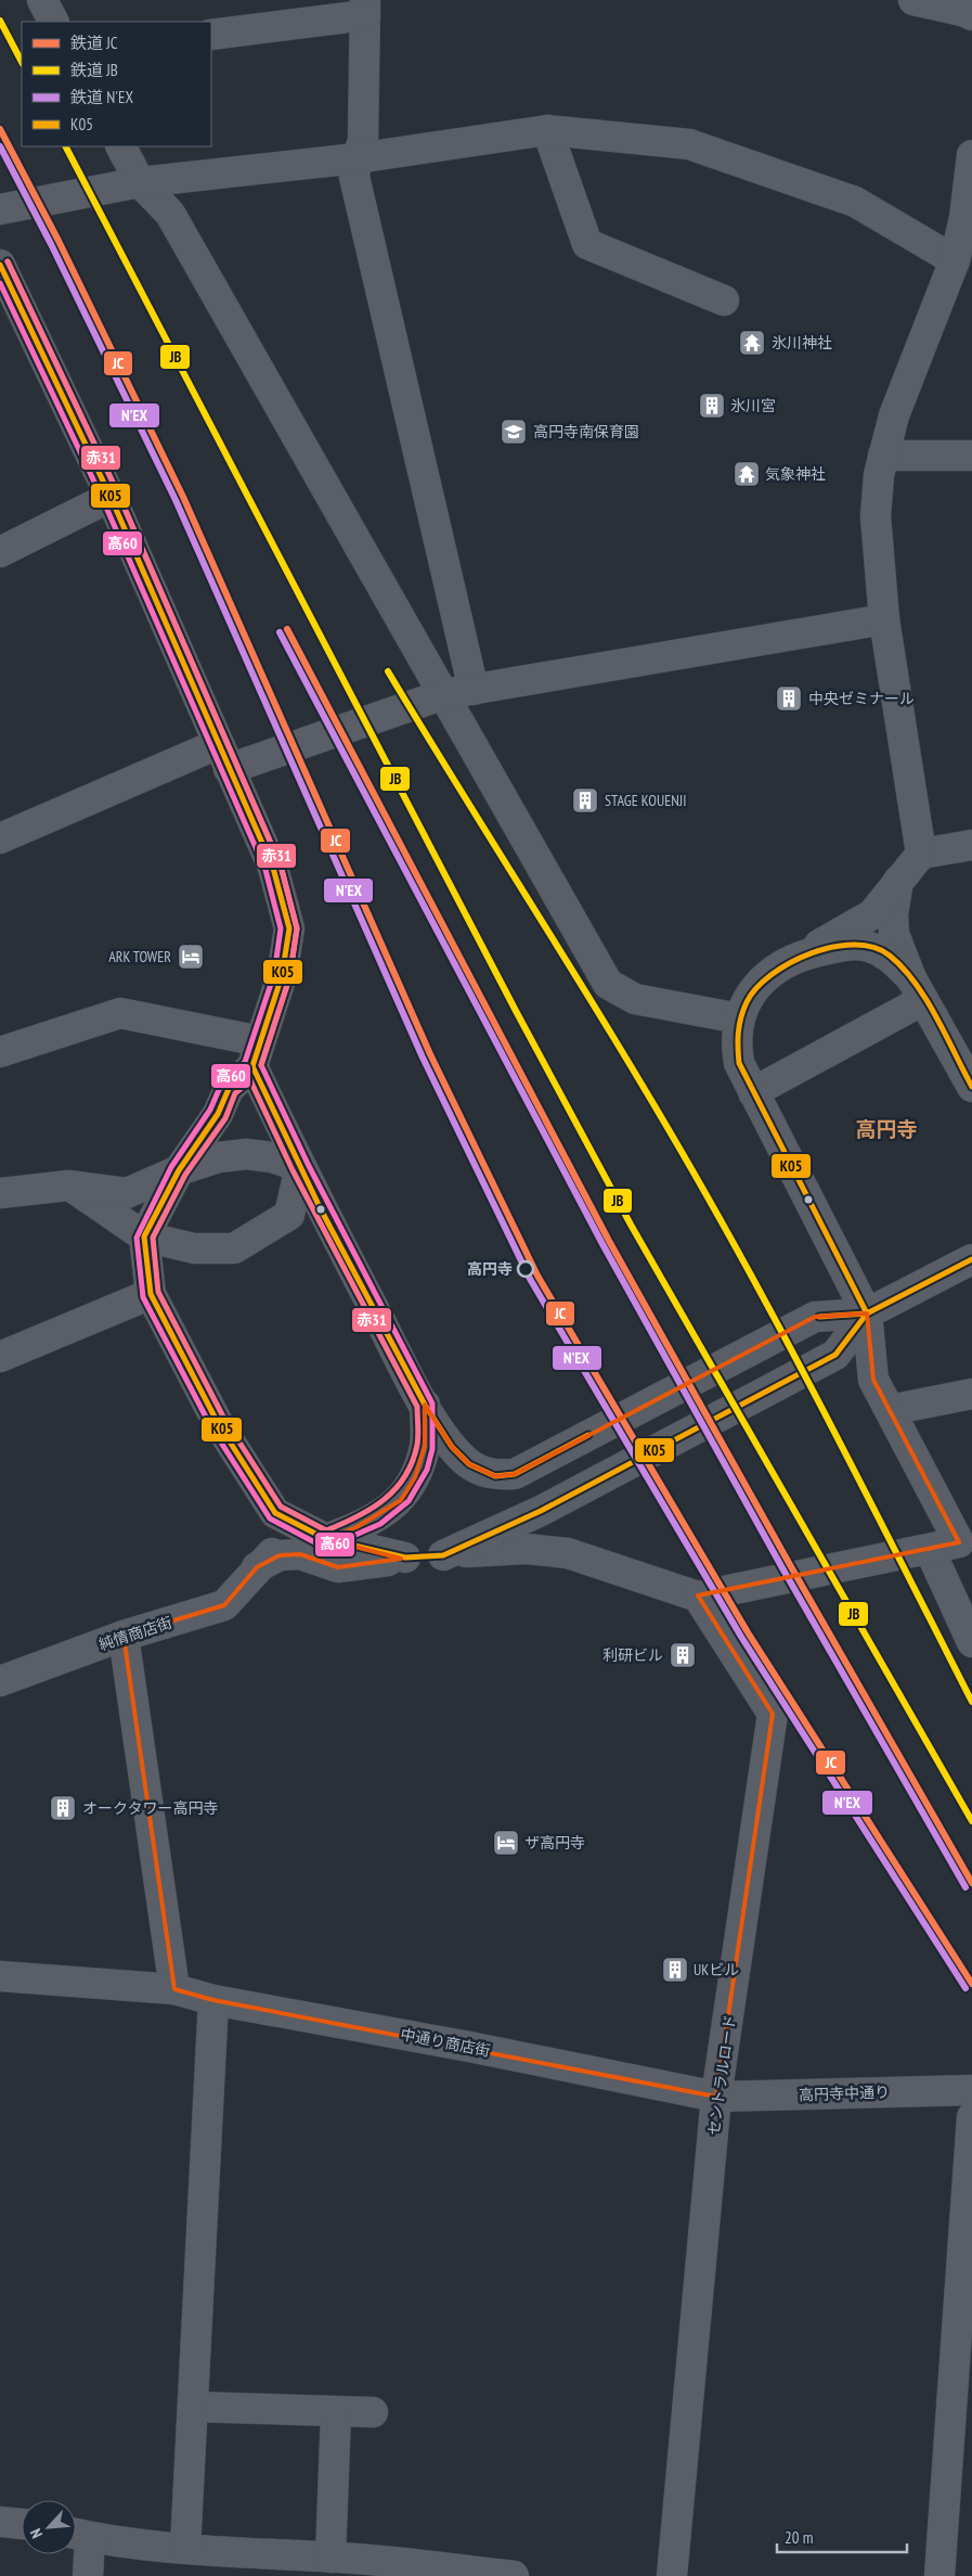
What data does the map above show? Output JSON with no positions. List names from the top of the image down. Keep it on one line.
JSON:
{"streets":{"street":["純情商店街","中通り商店街","セントラルロード","高円寺中通り"]},"crossings":[["中通り商店街","セントラルロード"],["中通り商店街","高円寺中通り"],["セントラルロード","高円寺中通り"]],"districts":["高円寺"],"places":{"temple":["氷川神社","気象神社"],"building":["氷川宮","中央ゼミナール","STAGE KOUENJI","利研ビル","オークタワー高円寺","UKビル"],"school or university":["高円寺南保育園"],"hotel":["ARK TOWER","ザ高円寺"],"other":["高円寺"]},"lines":["rail line JB","rail line JC","rail line N'EX","transit line 高60","transit line 赤31","transit line K05"],"legend":["鉄道 JC","鉄道 JB","鉄道 N'EX","K05"],"scale_bar":"20 m","north":"bottom left"}
